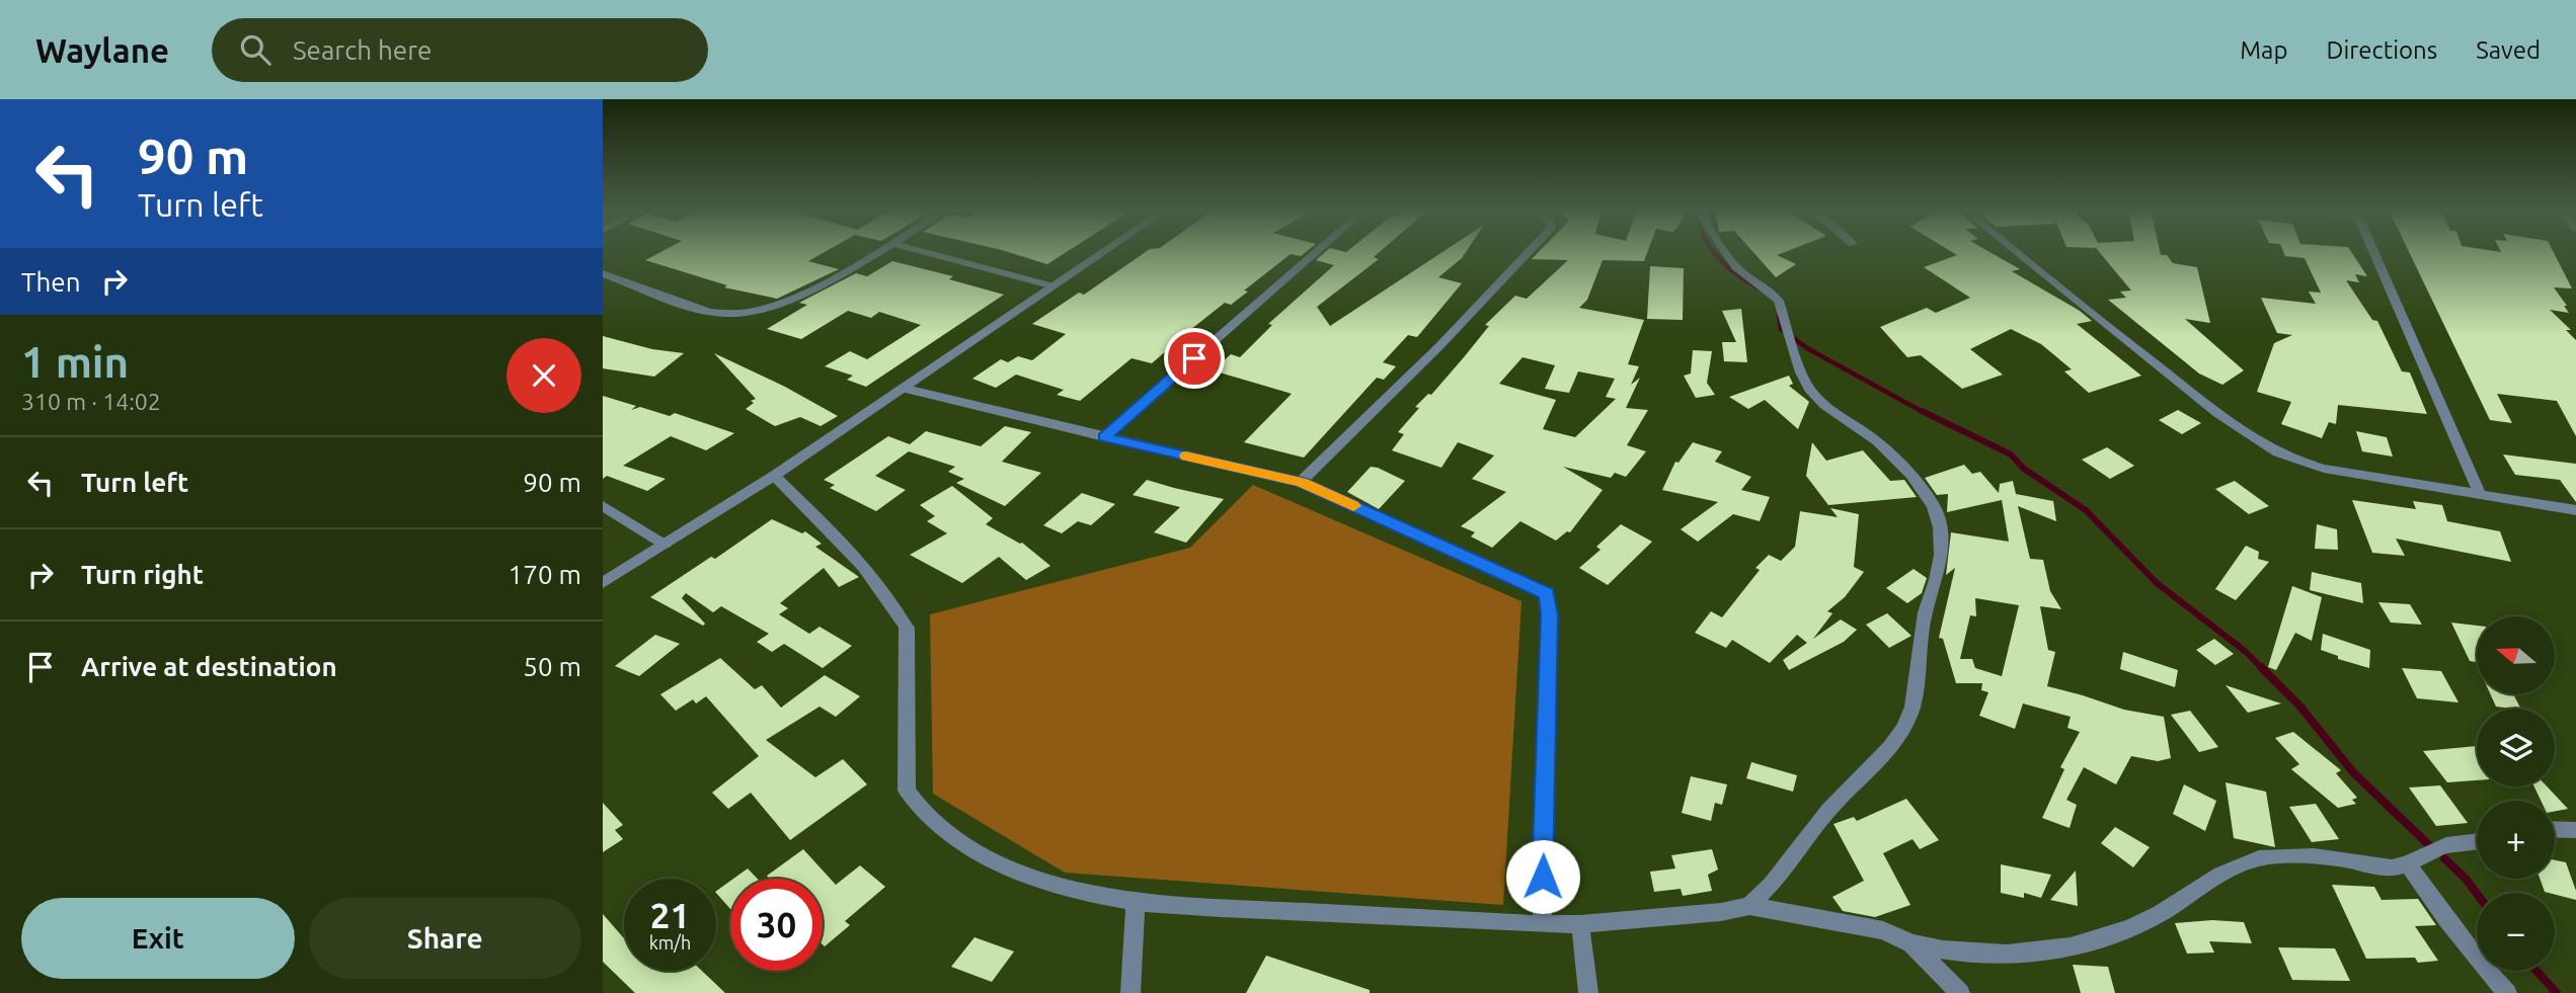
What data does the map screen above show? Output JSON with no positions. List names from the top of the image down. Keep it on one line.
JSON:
{"north":"left","page":{"header":"Waylane","search":"Search here","nav":["Map","Directions","Saved"],"turn":["90 m","Turn left"],"then":"Then","heading":["1 min","310 m · 14:02"],"list":[{"name":"Turn left","value":"90 m"},{"name":"Turn right","value":"170 m"},{"name":"Arrive at destination","value":"50 m"}],"map_buttons":["+","−"],"speed":"21 km/h","limit":"30","buttons":["Exit","Share"]}}
